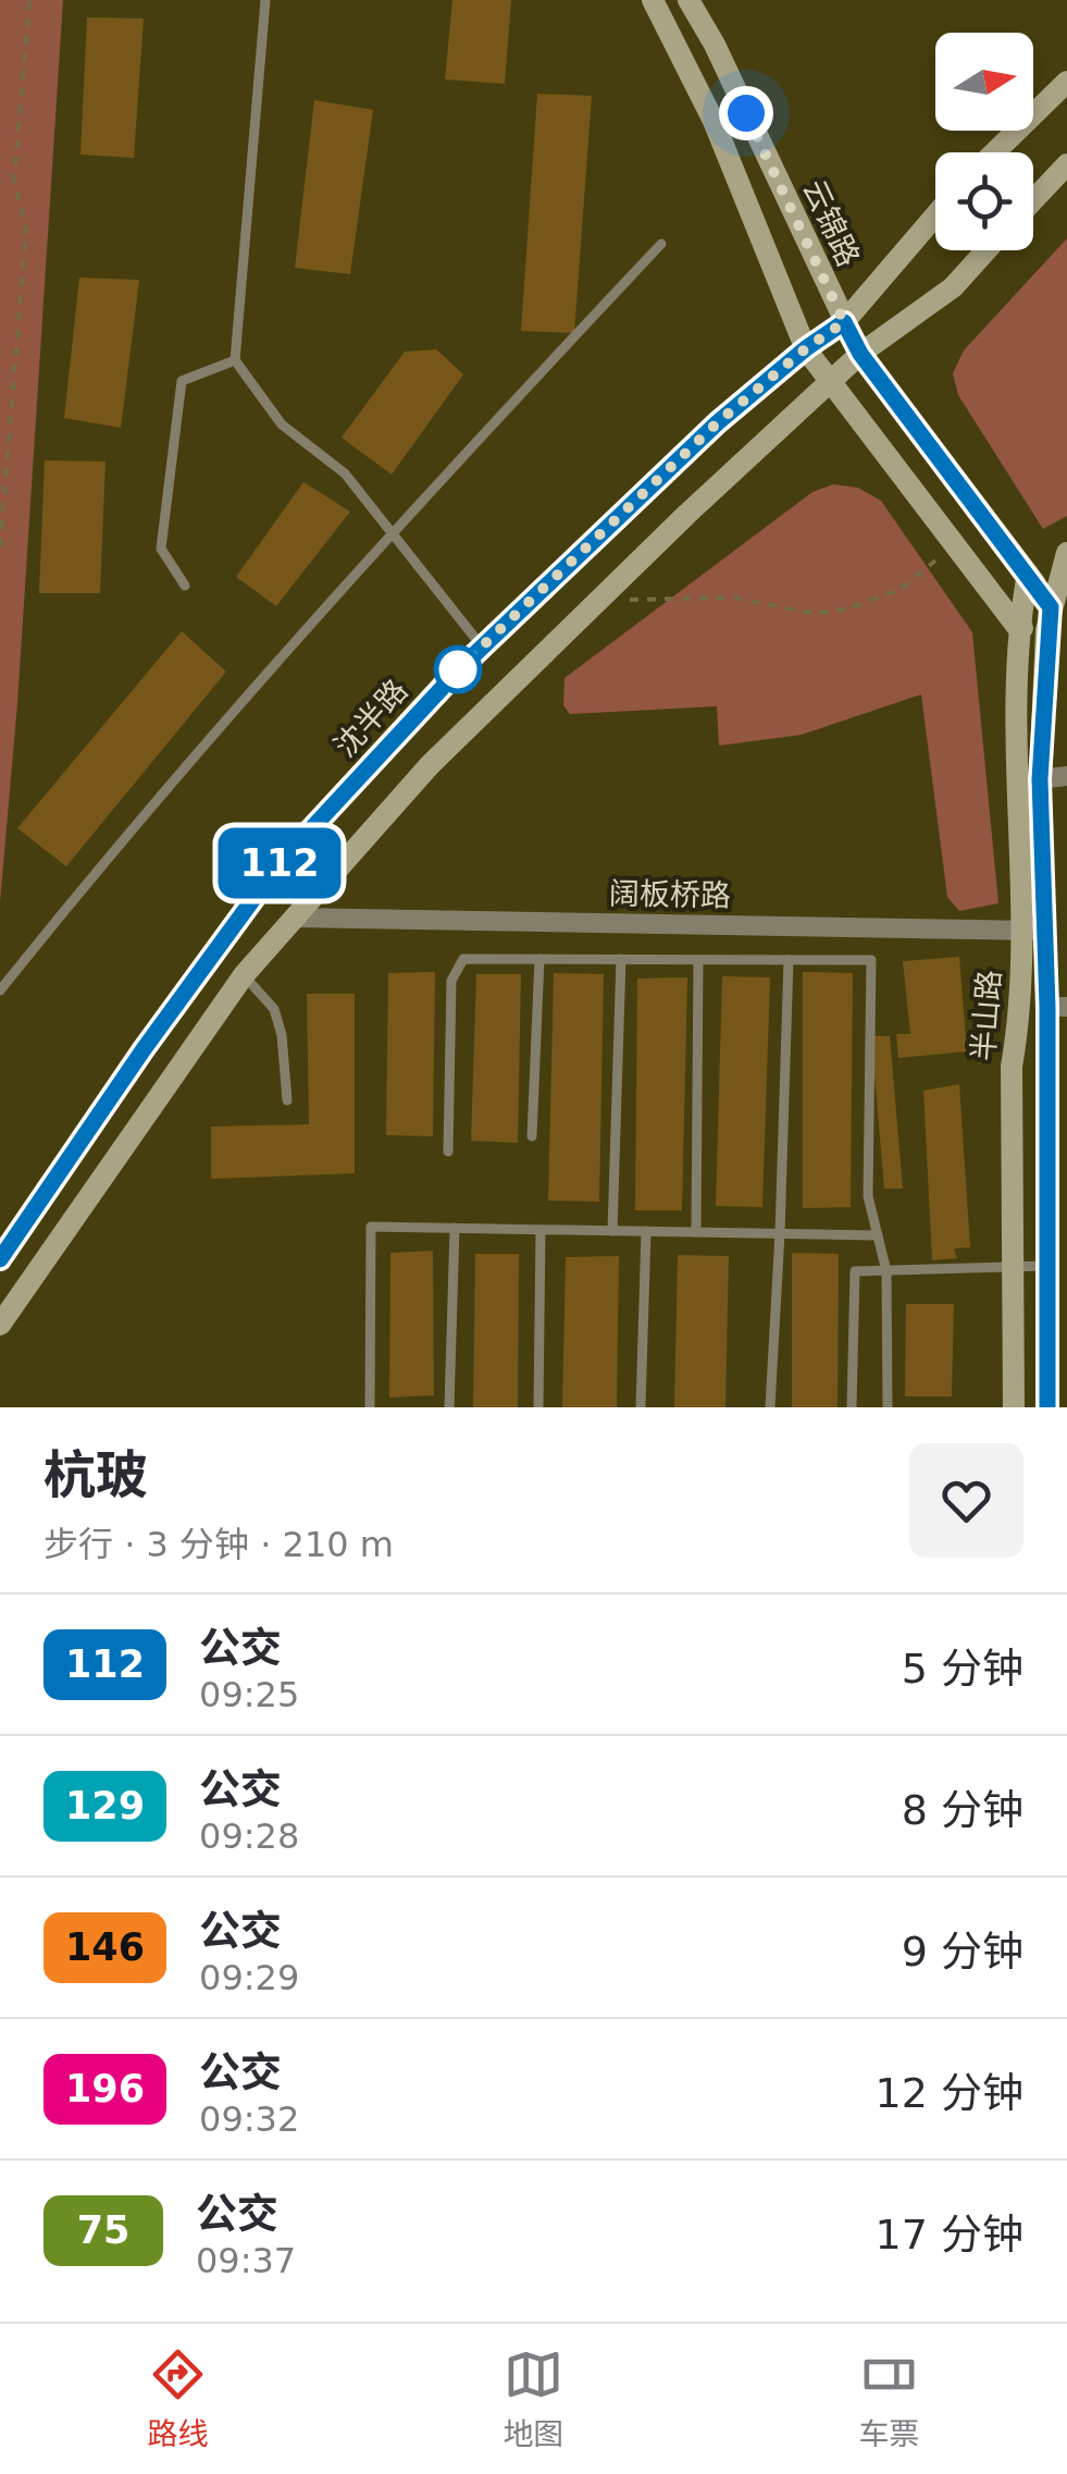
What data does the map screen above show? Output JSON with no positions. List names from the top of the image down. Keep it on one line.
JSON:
{"streets":{"main road":["云锦路","沈半路","半山路"],"street":["阔板桥路"]},"crossings":[["云锦路","沈半路"],["阔板桥路","半山路"]],"lines":["bus line 112"],"north":"right","page":{"on_map":"112","heading":["杭玻","步行 · 3 分钟 · 210 m"],"list":[{"mark":"112","name":"公交","note":"09:25","value":"5 分钟"},{"mark":"129","name":"公交","note":"09:28","value":"8 分钟"},{"mark":"146","name":"公交","note":"09:29","value":"9 分钟"},{"mark":"196","name":"公交","note":"09:32","value":"12 分钟"},{"mark":"75","name":"公交","note":"09:37","value":"17 分钟"}],"tabs":["路线","地图","车票"]}}
